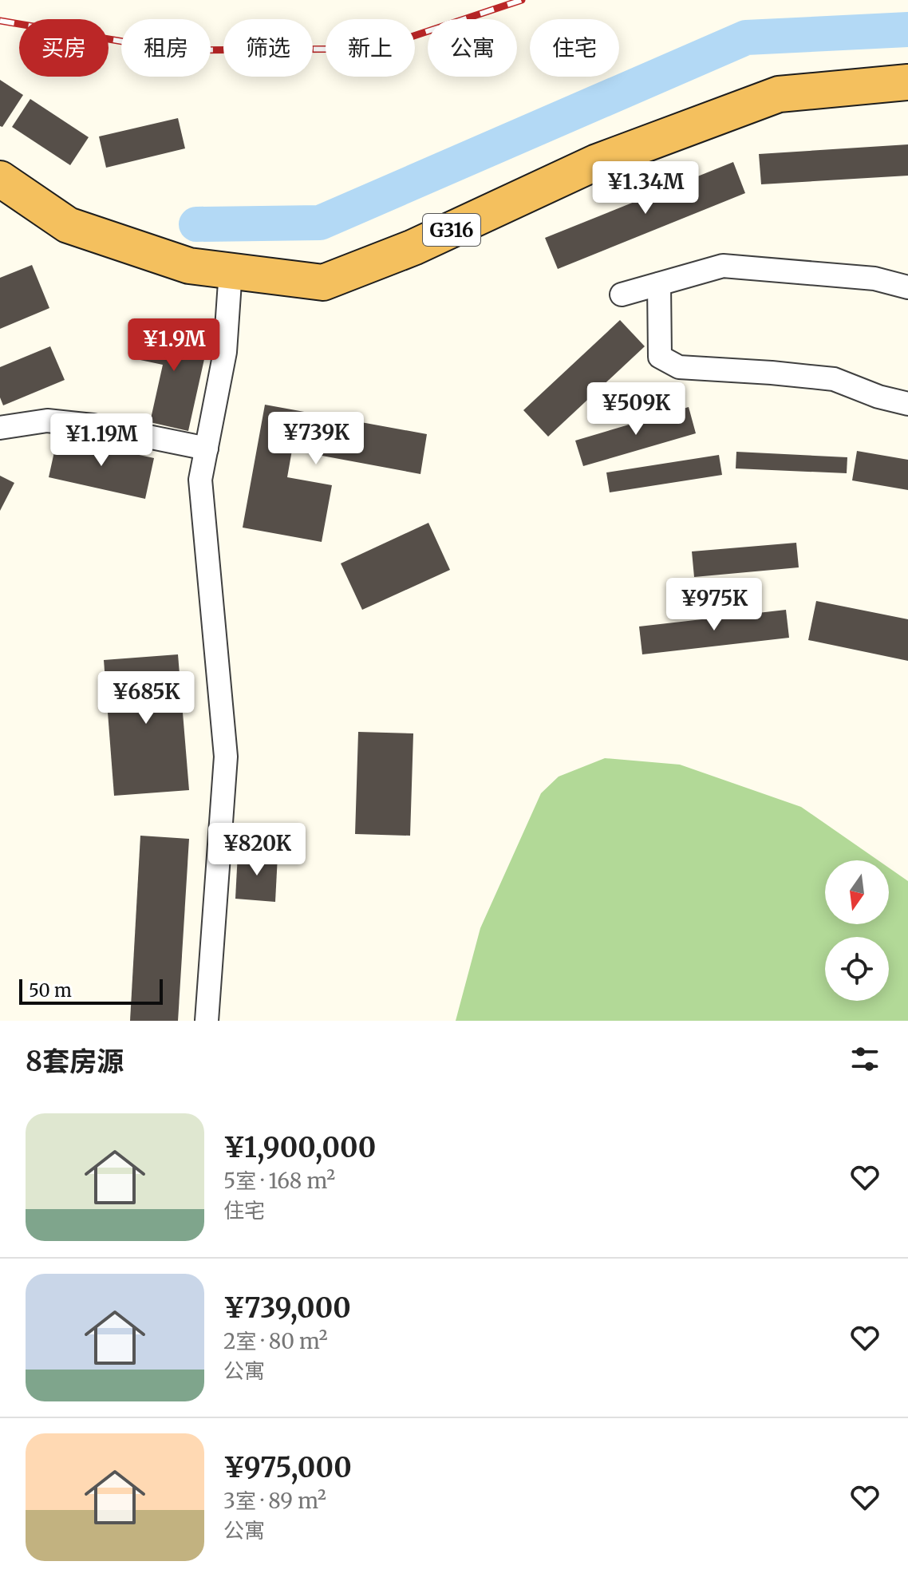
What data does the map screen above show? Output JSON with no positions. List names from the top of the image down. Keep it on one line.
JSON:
{"streets":{"highway":["G316"]},"scale_bar":"50 m","north":"bottom","page":{"chip":["买房","租房","筛选","新上","公寓","住宅"],"price":["¥1.34M","¥1.9M","¥509K","¥739K","¥1.19M","¥975K","¥685K","¥820K"],"scale":"50 m","heading":"8套房源","list":[{"name":"¥1,900,000","note":"5室 · 168 m² · 住宅"},{"name":"¥739,000","note":"2室 · 80 m² · 公寓"},{"name":"¥975,000","note":"3室 · 89 m² · 公寓"}]}}
